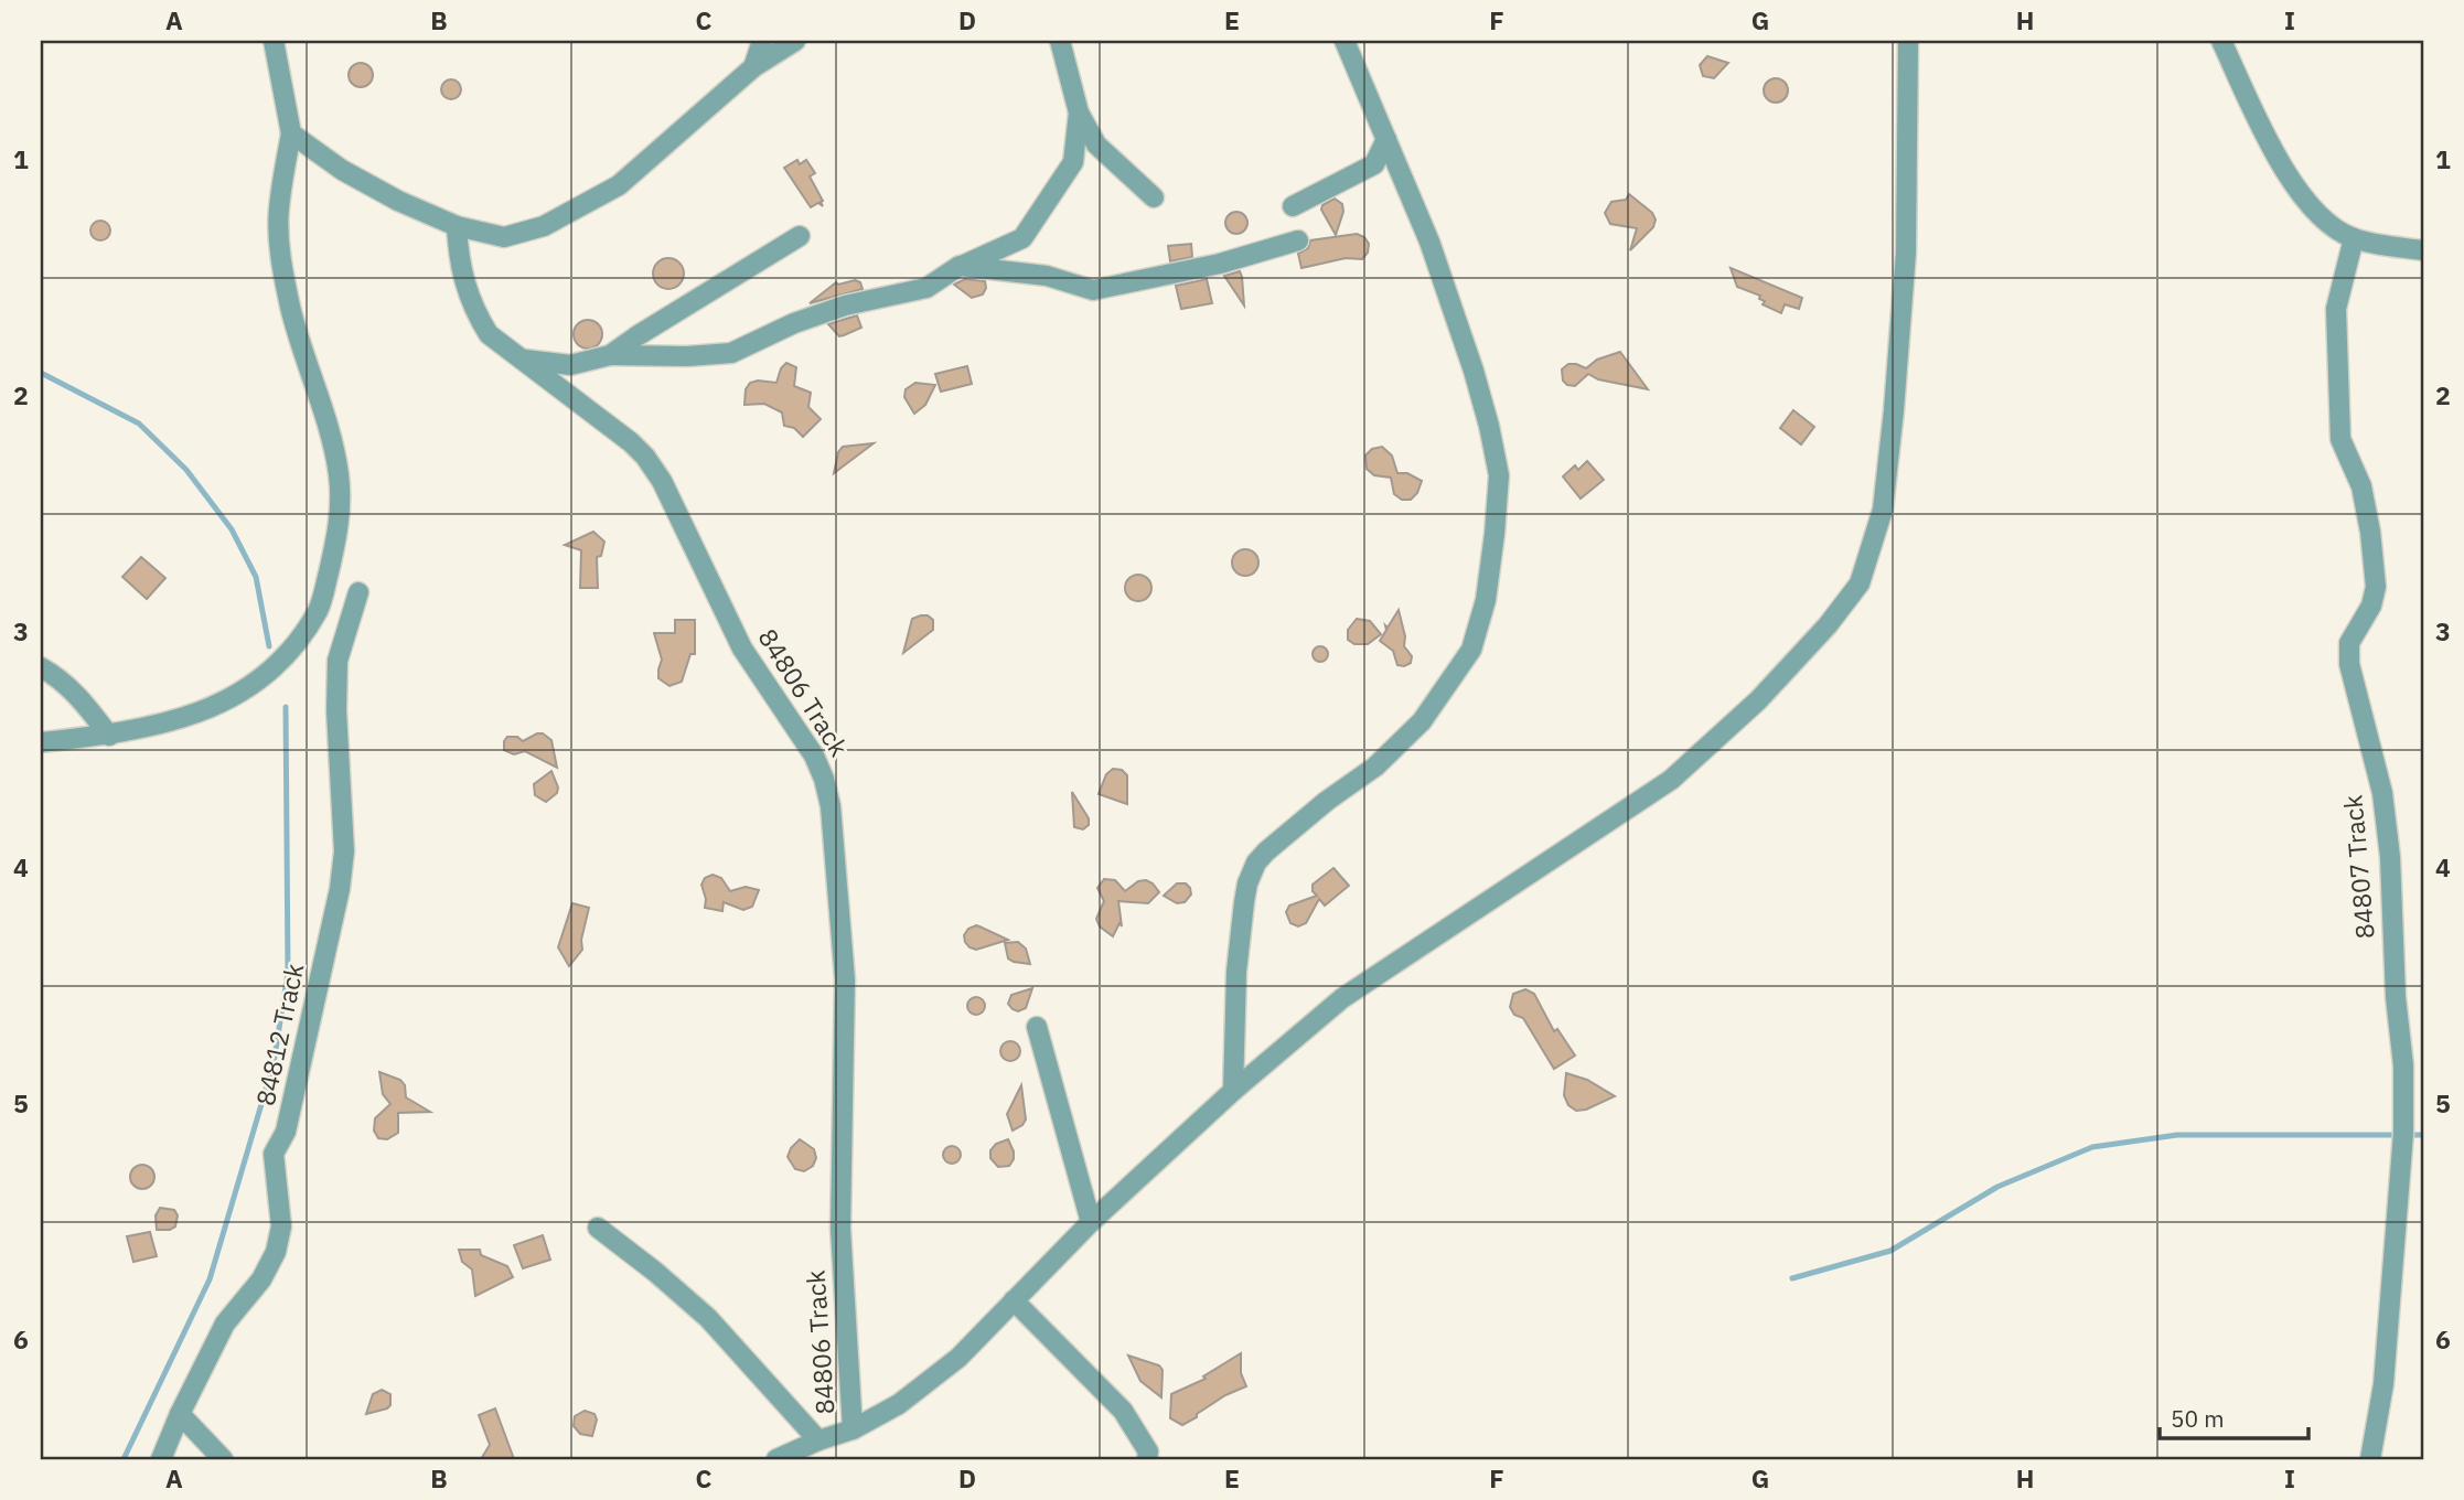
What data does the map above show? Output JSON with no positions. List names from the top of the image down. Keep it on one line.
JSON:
{"streets":{"street":["84806 Track","84807 Track","84812 Track"]},"scale_bar":"50 m","grid":{"columns":["A","B","C","D","E","F","G","H","I"],"rows":["1","2","3","4","5","6"]}}
